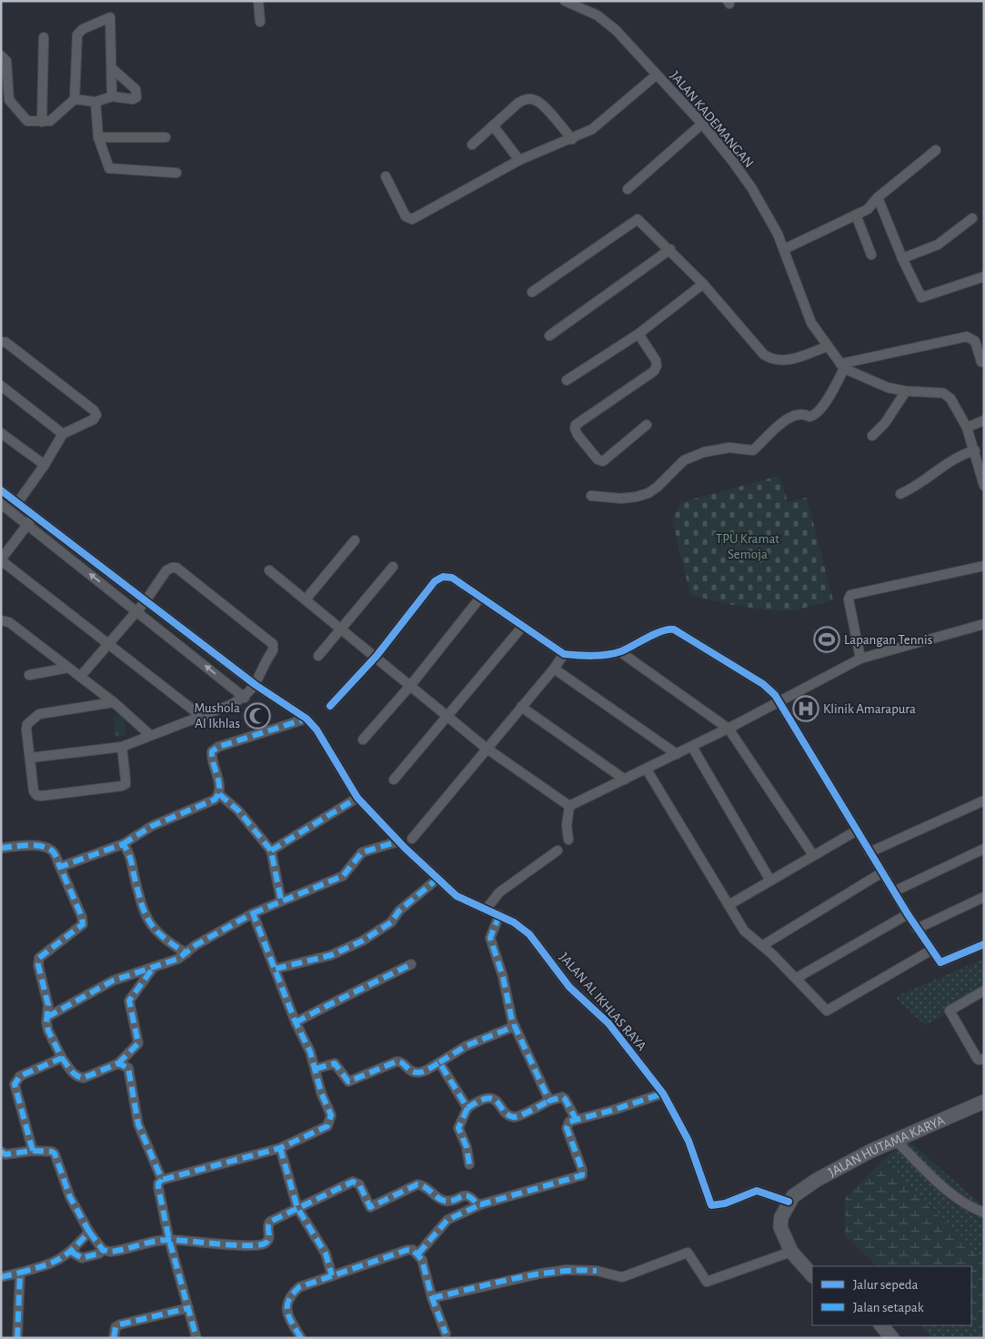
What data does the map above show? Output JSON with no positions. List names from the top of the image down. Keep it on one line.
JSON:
{"streets":{"street":["JALAN KADEMANGAN","JALAN AL IKHLAS RAYA","JALAN HUTAMA KARYA"]},"crossings":[["JALAN AL IKHLAS RAYA","JALAN HUTAMA KARYA"]],"parks":["TPU Kramat Semoja"],"places":{"sports":["Lapangan Tennis"],"hospital":["Klinik Amarapura"],"mosque":["Mushola Al Ikhlas"]},"legend":["Jalur sepeda","Jalan setapak"]}
